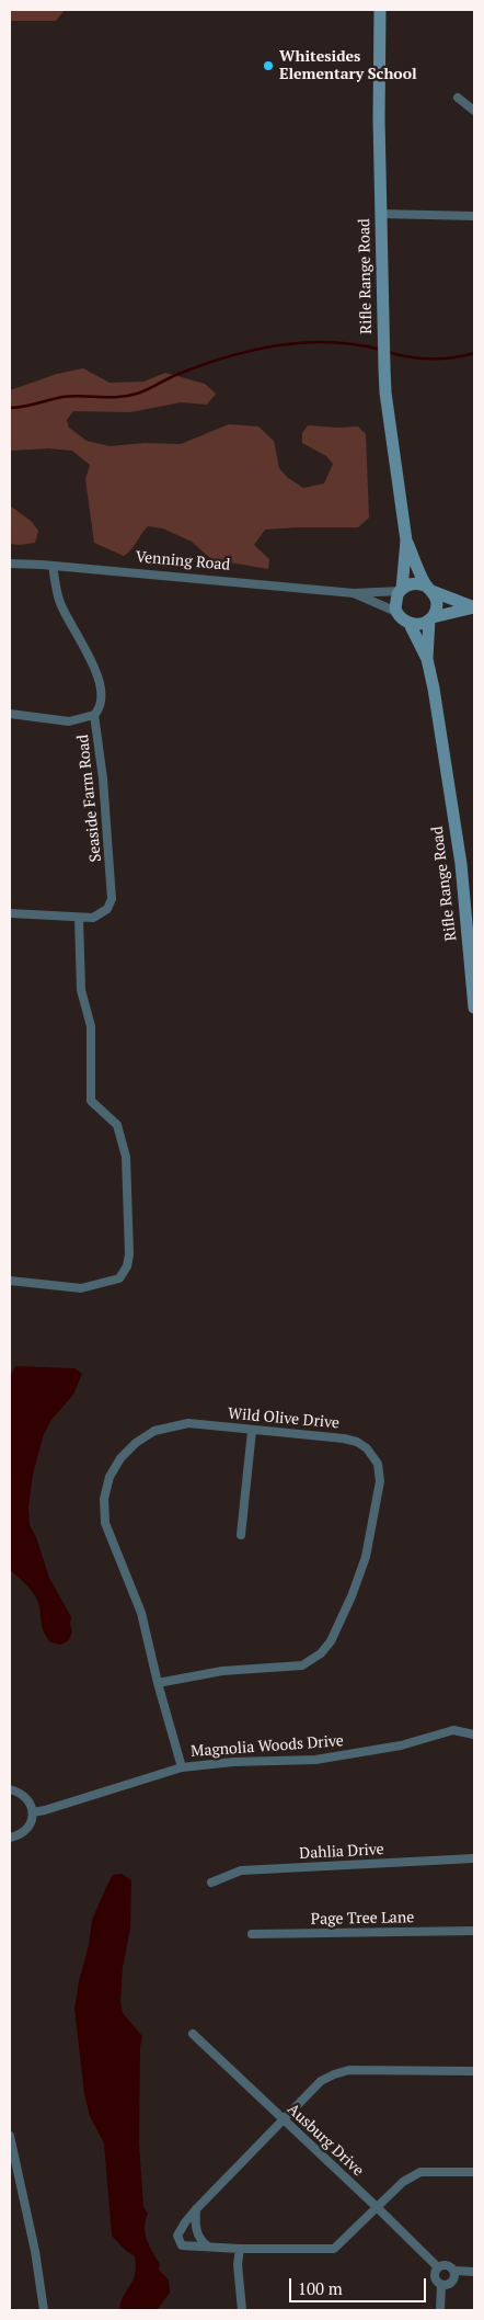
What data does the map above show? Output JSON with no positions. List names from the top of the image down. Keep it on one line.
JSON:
{"streets":{"main road":["Rifle Range Road"],"street":["Venning Road","Seaside Farm Road","Wild Olive Drive","Magnolia Woods Drive","Dahlia Drive","Page Tree Lane","Ausburg Drive"]},"crossings":[["Rifle Range Road","Venning Road"],["Venning Road","Seaside Farm Road"],["Wild Olive Drive","Magnolia Woods Drive"]],"places":["Whitesides Elementary School"],"scale_bar":"100 m"}
